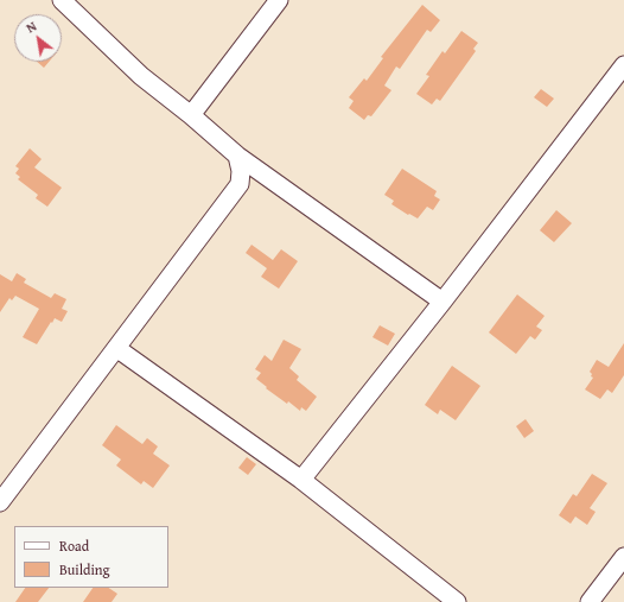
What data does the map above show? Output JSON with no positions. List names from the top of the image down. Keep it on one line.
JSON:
{"legend":["Road","Building"],"north":"top left"}
